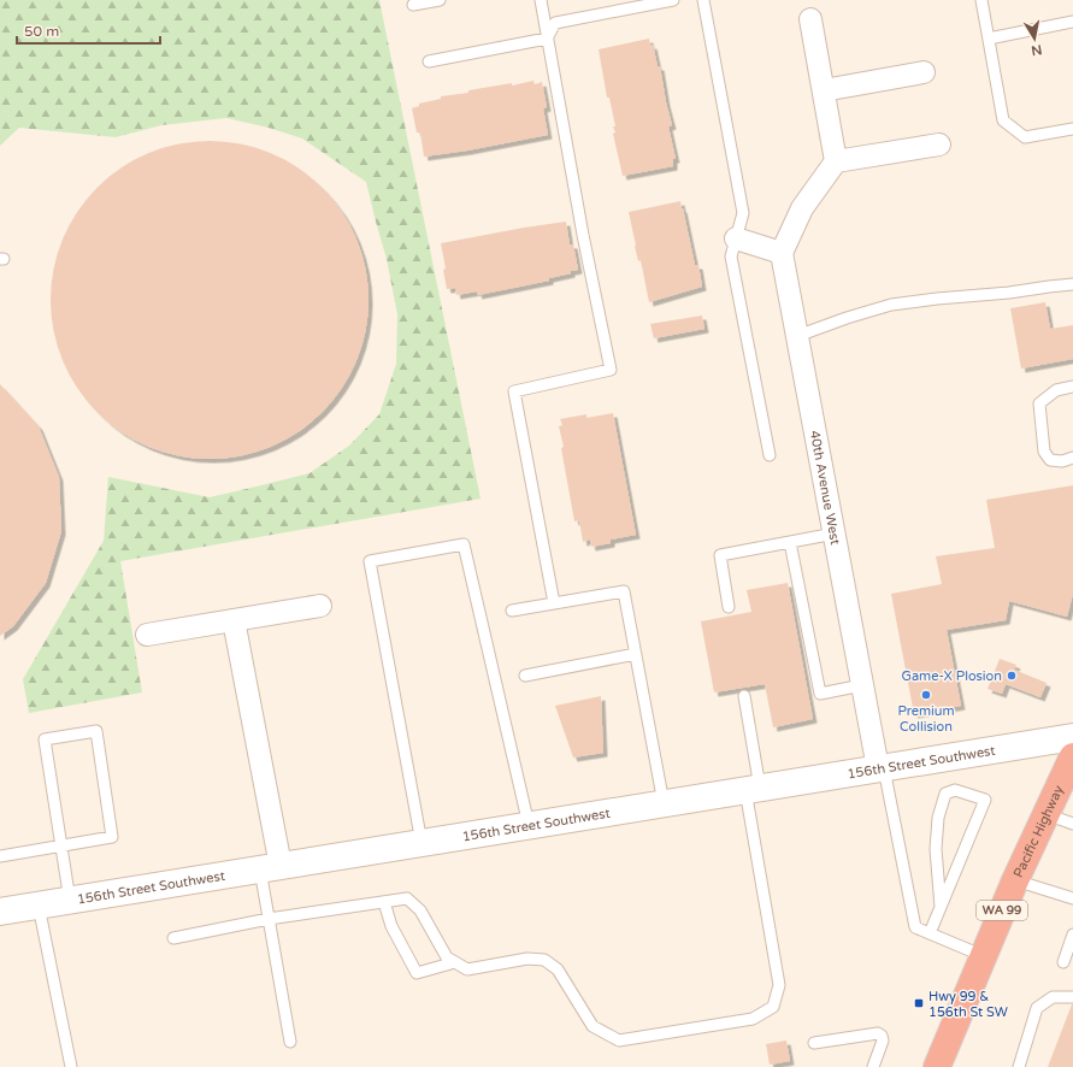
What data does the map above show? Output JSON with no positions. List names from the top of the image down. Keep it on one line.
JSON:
{"streets":{"highway":["Pacific Highway","WA 99"],"street":["40th Avenue West","156th Street Southwest"]},"crossings":[["40th Avenue West","156th Street Southwest"]],"places":{"other":["Game-X Plosion","Premium Collision"],"transit":["Hwy 99 & 156th St SW"]},"scale_bar":"50 m","north":"bottom"}
